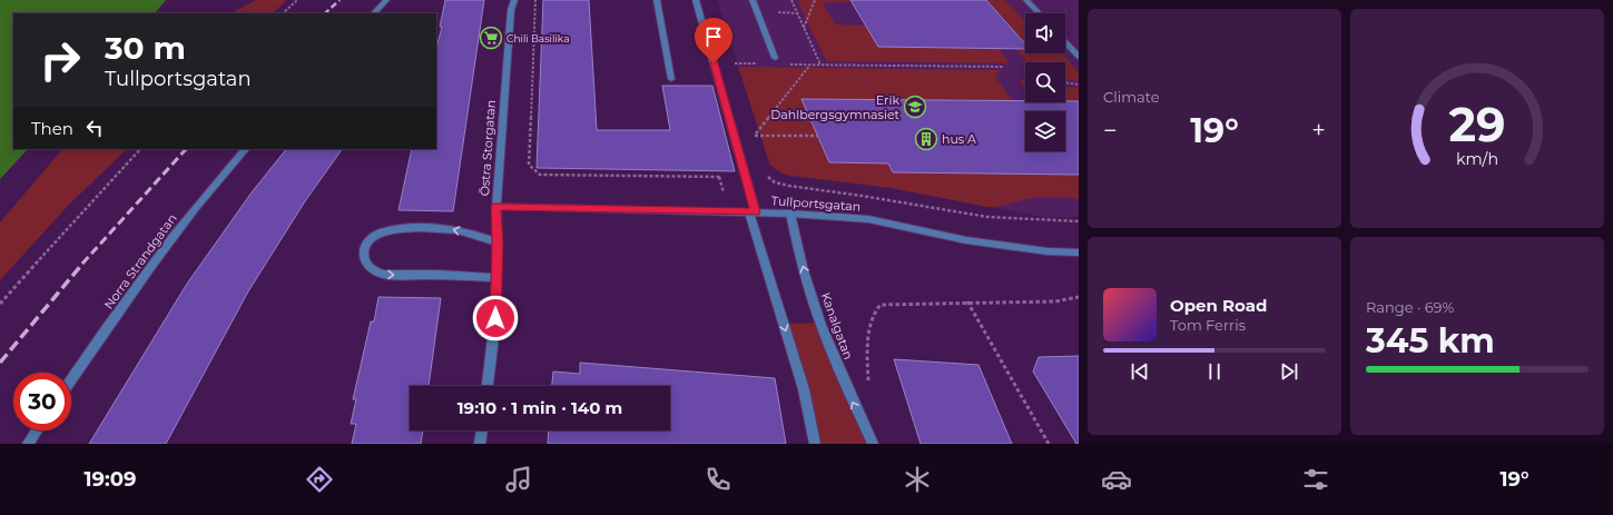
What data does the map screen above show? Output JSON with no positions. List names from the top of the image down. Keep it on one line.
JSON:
{"streets":{"street":["Östra Storgatan","Tullportsgatan","Norra Strandgatan","Kanalgatan"]},"crossings":[["Östra Storgatan","Tullportsgatan"],["Tullportsgatan","Kanalgatan"]],"places":{"supermarket":["Chili Basilika"],"school or university":["Erik Dahlbergsgymnasiet"],"building":["hus A"]},"page":{"tile":["Climate",["Range · 69%","345 km"]],"turn":["30 m","Tullportsgatan"],"then":"Then","heat":["−","19°","+"],"song":["Open Road","Tom Ferris"],"limit":"30","trip":"19:10 · 1 min · 140 m","tabs":["19:09","19°"],"gauge":["29","km/h"]}}
